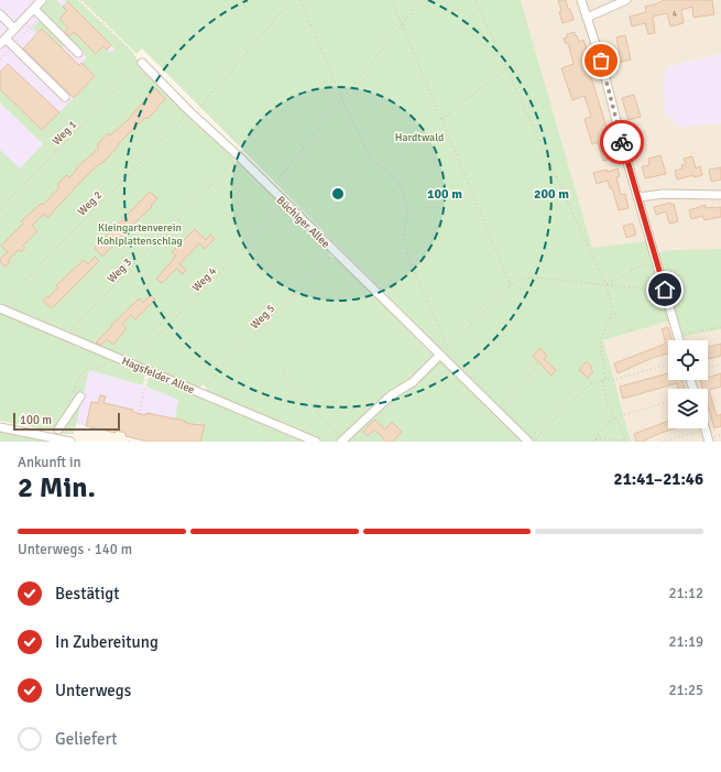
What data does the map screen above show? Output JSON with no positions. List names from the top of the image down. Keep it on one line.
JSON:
{"streets":{"street":["Büchiger Allee","Hagsfelder Allee"],"path":["Weg 1","Weg 2","Weg 3","Weg 4","Weg 5"]},"crossings":[["Weg 1","Büchiger Allee"],["Weg 2","Büchiger Allee"],["Weg 2","Hagsfelder Allee"],["Büchiger Allee","Weg 4"],["Weg 4","Hagsfelder Allee"]],"parks":["Hardtwald","Kleingartenverein Kohlplattenschlag"],"house_numbers":["4"],"scale_bar":"100 m","page":{"scale":"100 m","heading":["2 Min.","Ankunft in","21:41–21:46"],"bar":"Unterwegs · 140 m","list":[["Bestätigt","21:12"],["In Zubereitung","21:19"],["Unterwegs","21:25"],"Geliefert"]},"rings":["100 m","200 m"]}
